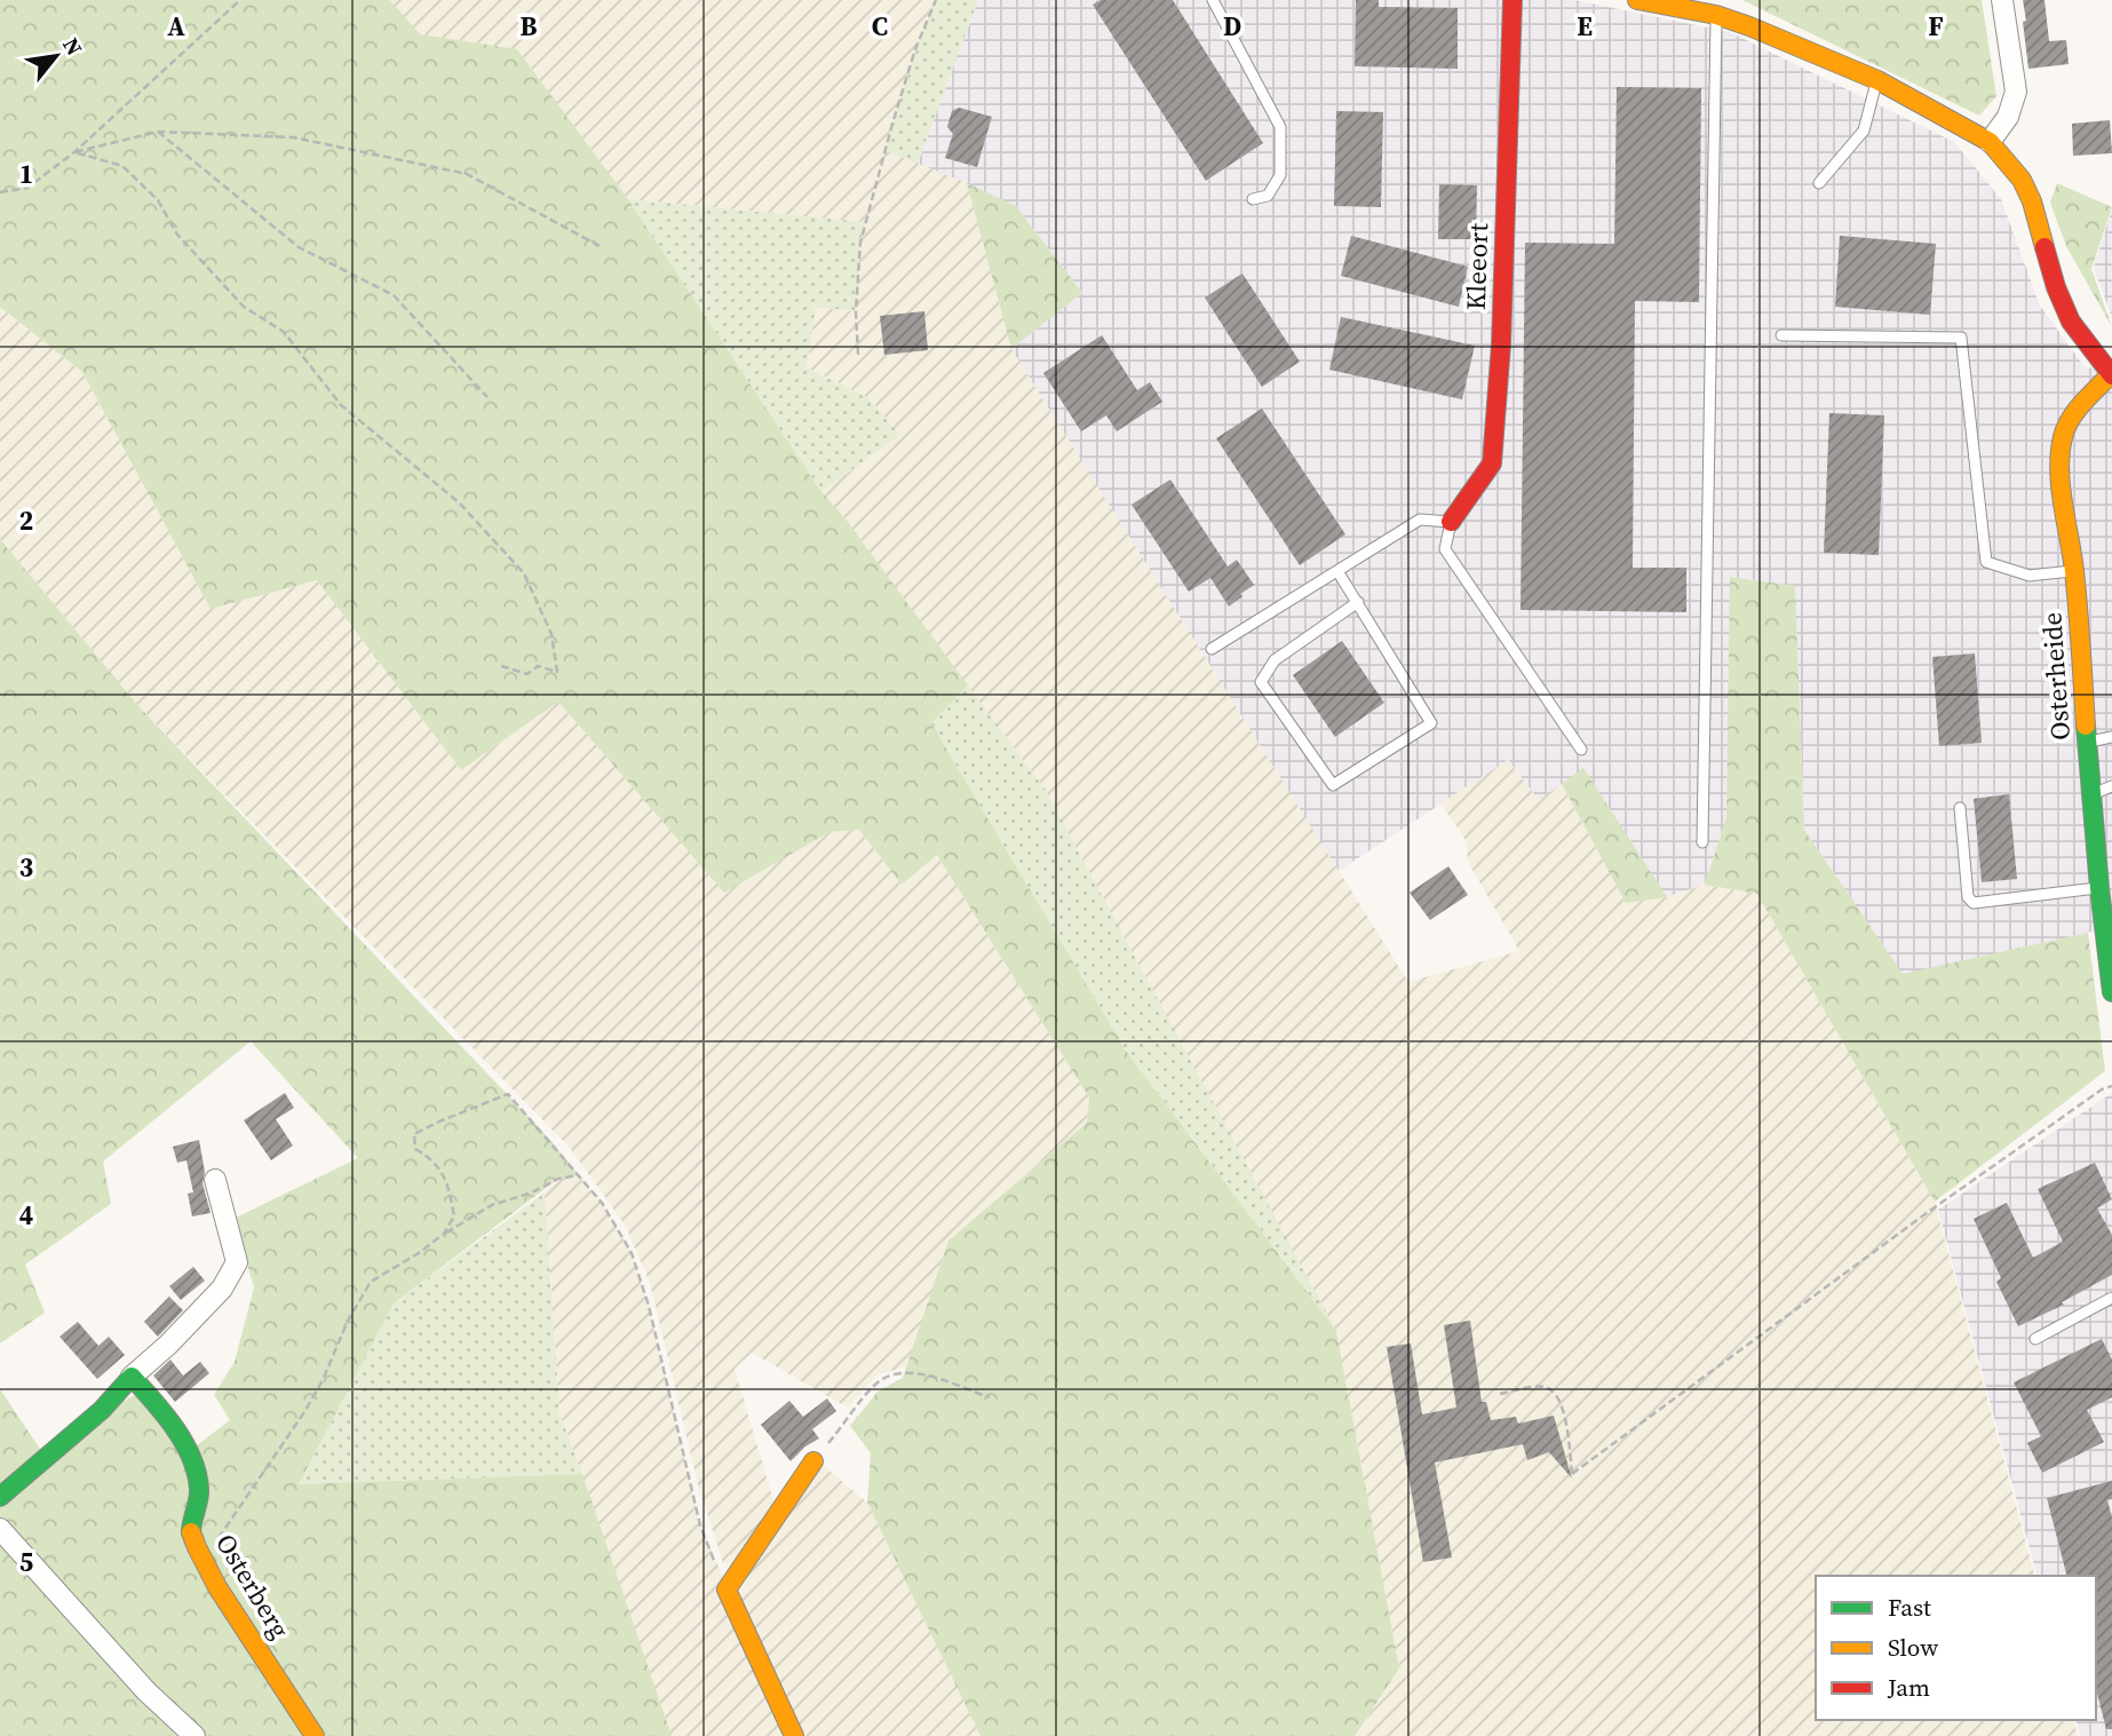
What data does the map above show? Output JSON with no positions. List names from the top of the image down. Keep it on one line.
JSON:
{"streets":{"street":["Kleeort","Osterheide","Osterberg"]},"legend":["Fast","Slow","Jam"],"north":"top right","grid":{"columns":["A","B","C","D","E","F"],"rows":["1","2","3","4","5"]}}
